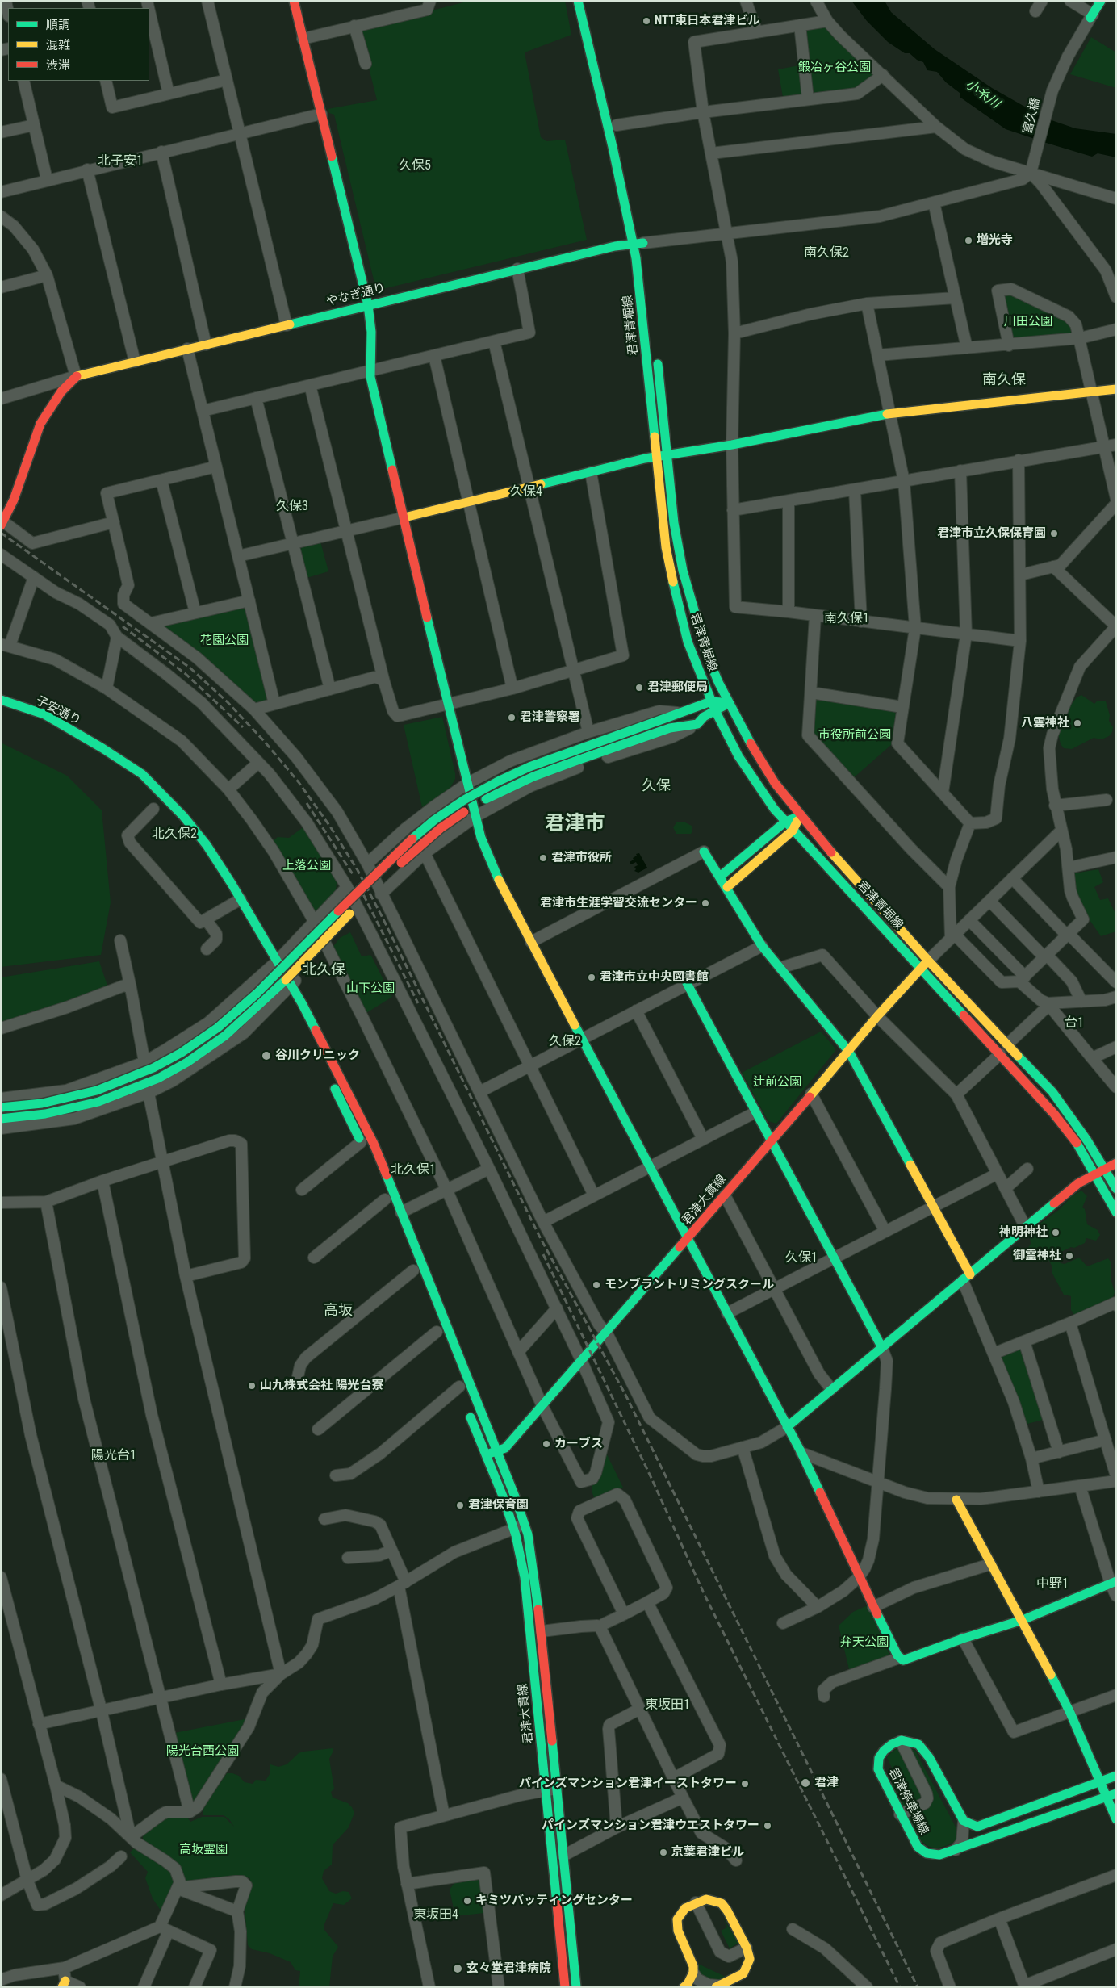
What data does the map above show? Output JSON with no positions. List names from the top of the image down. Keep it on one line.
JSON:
{"streets":{"street":["富久橋","やなぎ通り","君津青堀線","子安通り","君津大貫線","君津停車場線"]},"crossings":[["やなぎ通り","君津青堀線"],["君津青堀線","君津大貫線"],["子安通り","君津大貫線"]],"districts":["北子安1","久保5","南久保2","南久保","久保4","久保3","南久保1","久保","君津市","北久保2","北久保","台1","久保2","北久保1","久保1","高坂","陽光台1","中野1","東坂田1","東坂田4"],"water":["小糸川"],"parks":["鍛冶ヶ谷公園","川田公園","花園公園","市役所前公園","上落公園","山下公園","辻前公園","弁天公園","陽光台西公園","高坂霊園"],"places":["NTT東日本君津ビル","増光寺","君津市立久保保育園","君津郵便局","君津警察署","八雲神社","君津市役所","君津市生涯学習交流センター","君津市立中央図書館","谷川クリニック","神明神社","御霊神社","モンブラントリミングスクール","山九株式会社 陽光台寮","カーブス","君津保育園","君津","パインズマンション君津イーストタワー","パインズマンション君津ウエストタワー","京葉君津ビル","キミツバッティングセンター","玄々堂君津病院"],"legend":["順調","混雑","渋滞"]}
